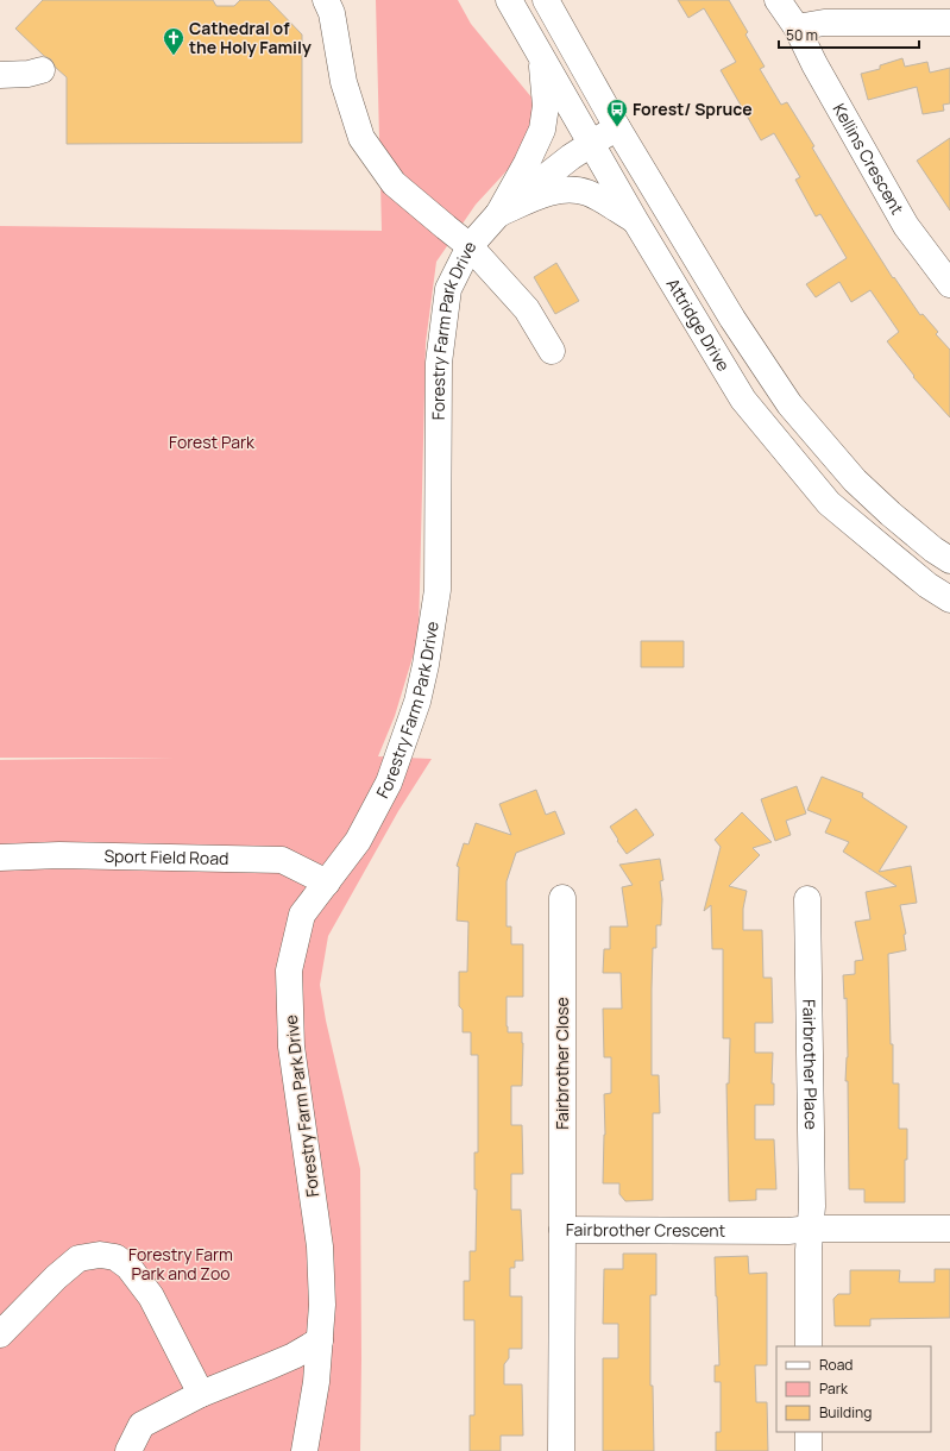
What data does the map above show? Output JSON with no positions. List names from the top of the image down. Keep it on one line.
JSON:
{"streets":{"street":["Kellins Crescent","Attridge Drive","Forestry Farm Park Drive","Sport Field Road","Fairbrother Close","Fairbrother Place","Fairbrother Crescent"]},"crossings":[["Attridge Drive","Forestry Farm Park Drive"],["Forestry Farm Park Drive","Sport Field Road"],["Fairbrother Close","Fairbrother Crescent"],["Fairbrother Place","Fairbrother Crescent"]],"parks":["Forest Park","Forestry Farm Park and Zoo"],"places":{"church":["Cathedral of the Holy Family"],"bus stop":["Forest/ Spruce"]},"legend":["Road","Park","Building"],"scale_bar":"50 m"}
